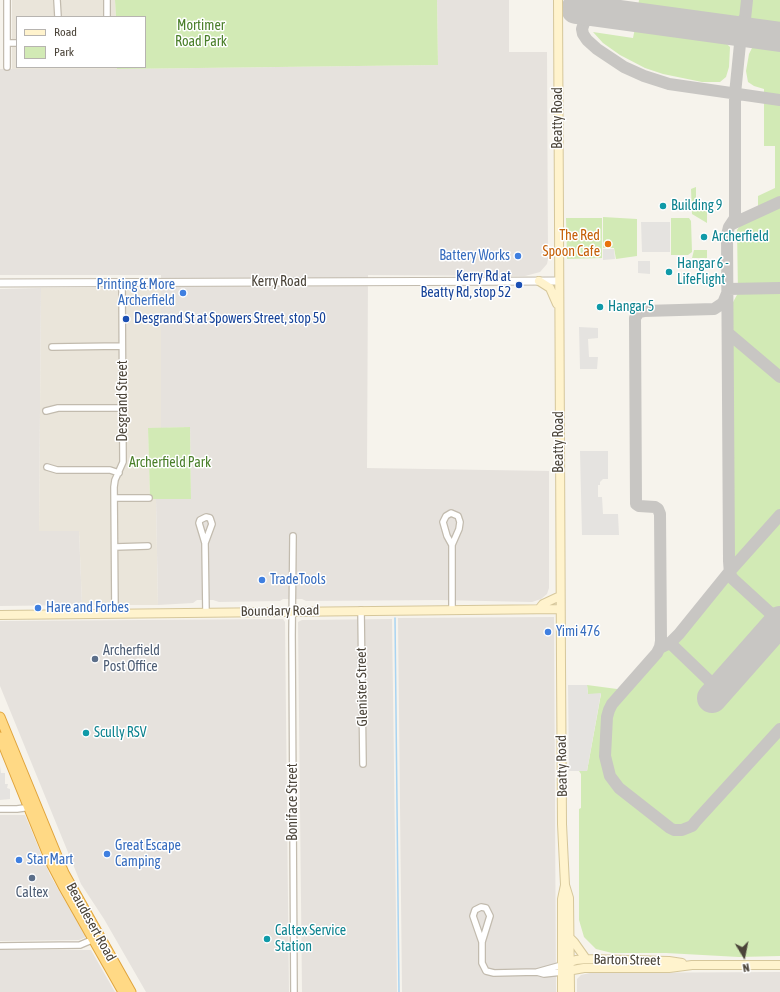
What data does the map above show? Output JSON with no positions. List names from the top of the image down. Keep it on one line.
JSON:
{"streets":{"highway":["Beaudesert Road"],"main road":["Beatty Road","Boundary Road","Barton Street"],"street":["Kerry Road","Desgrand Street","Glenister Street","Boniface Street"]},"crossings":[["Beatty Road","Kerry Road"],["Beatty Road","Boundary Road"],["Beatty Road","Barton Street"],["Kerry Road","Desgrand Street"],["Desgrand Street","Boundary Road"],["Boundary Road","Glenister Street"],["Boundary Road","Boniface Street"]],"parks":["Mortimer Road Park","Archerfield Park"],"places":["Building 9","Archerfield","The Red Spoon Cafe","Battery Works","Hangar 6 - LifeFlight","Kerry Rd at Beatty Rd, stop 52","Printing & More Archerfield","Hangar 5","Desgrand St at Spowers Street, stop 50","TradeTools","Hare and Forbes","Yimi 476","Archerfield Post Office","Scully RSV","Great Escape Camping","Star Mart","Caltex","Caltex Service Station"],"legend":["Road","Park"],"north":"bottom"}
